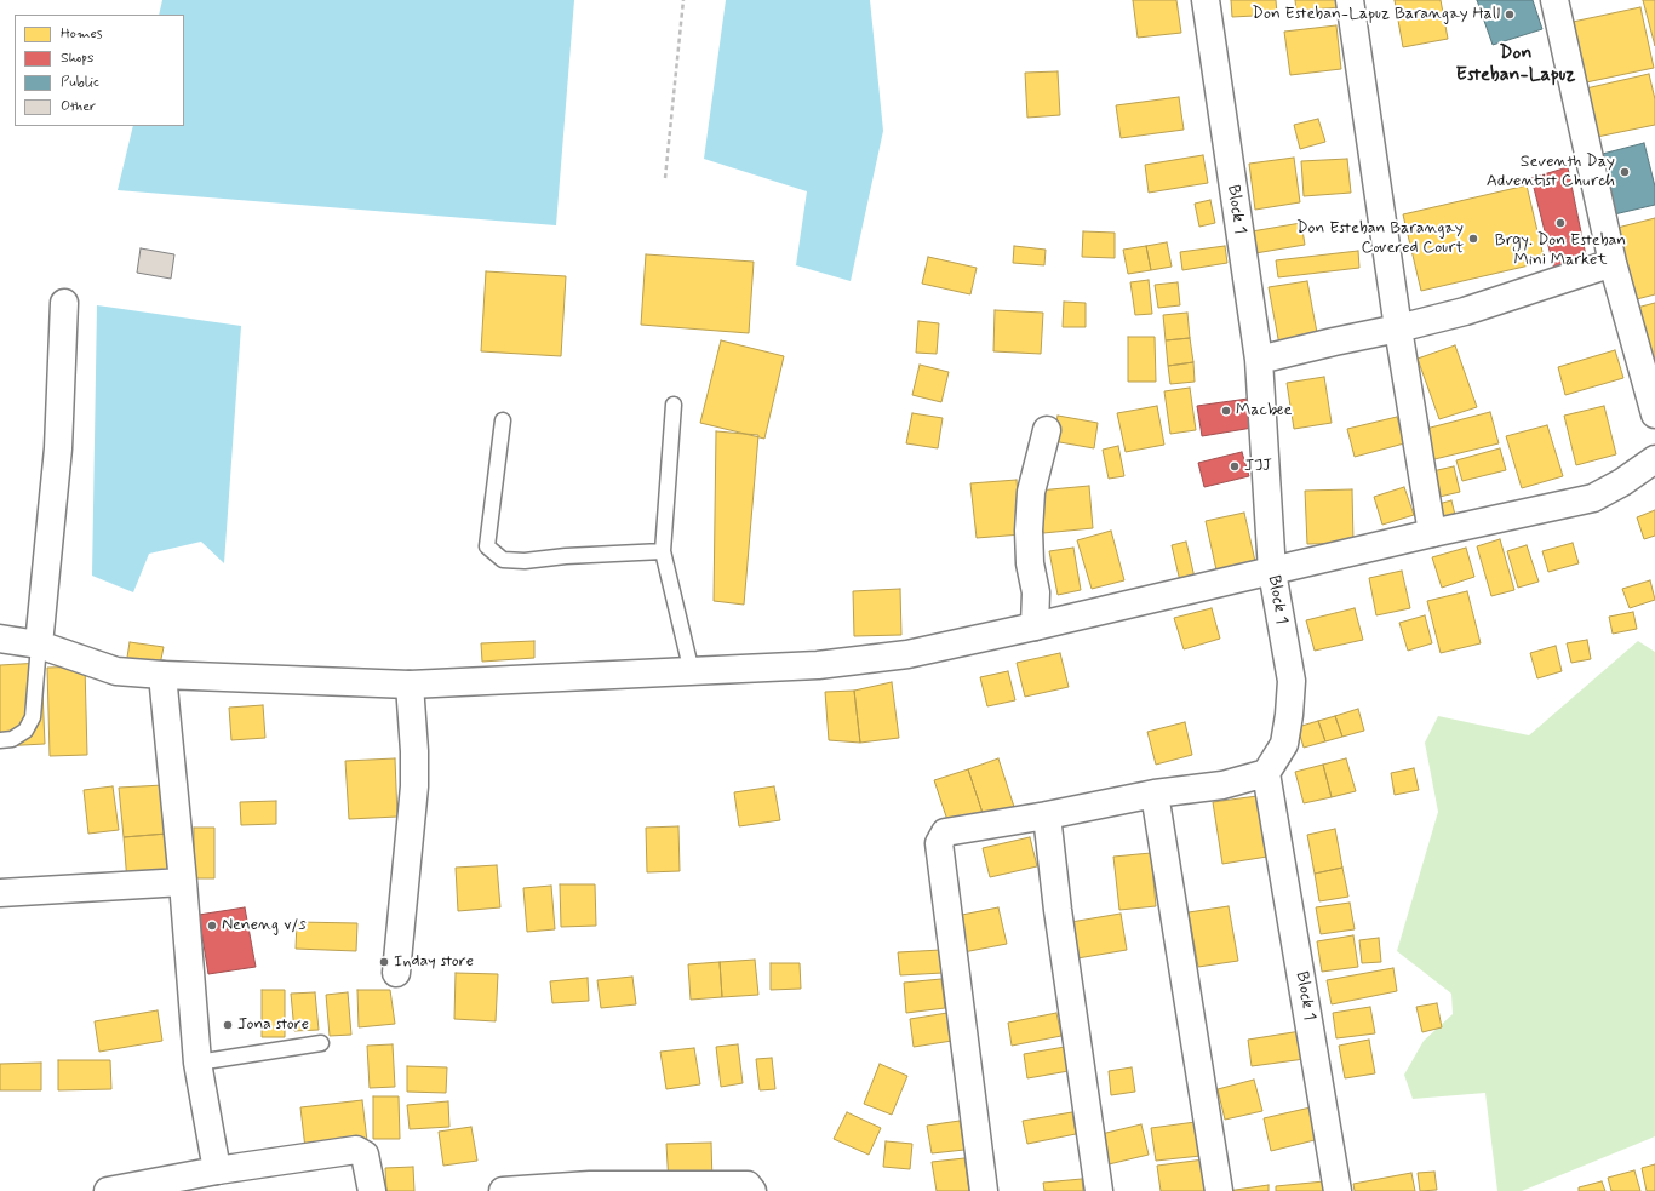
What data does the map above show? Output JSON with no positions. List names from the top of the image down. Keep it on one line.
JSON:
{"streets":{"street":["Block 1"]},"districts":["Don Esteban-Lapuz"],"places":["Don Esteban-Lapuz Barangay Hall","Seventh Day Adventist Church","Brgy. Don Esteban Mini Market","Don Esteban Barangay Covered Court","Macbee","JJJ","Neneng v/s","Inday store","Jona store"],"legend":["Homes","Shops","Public","Other"]}
